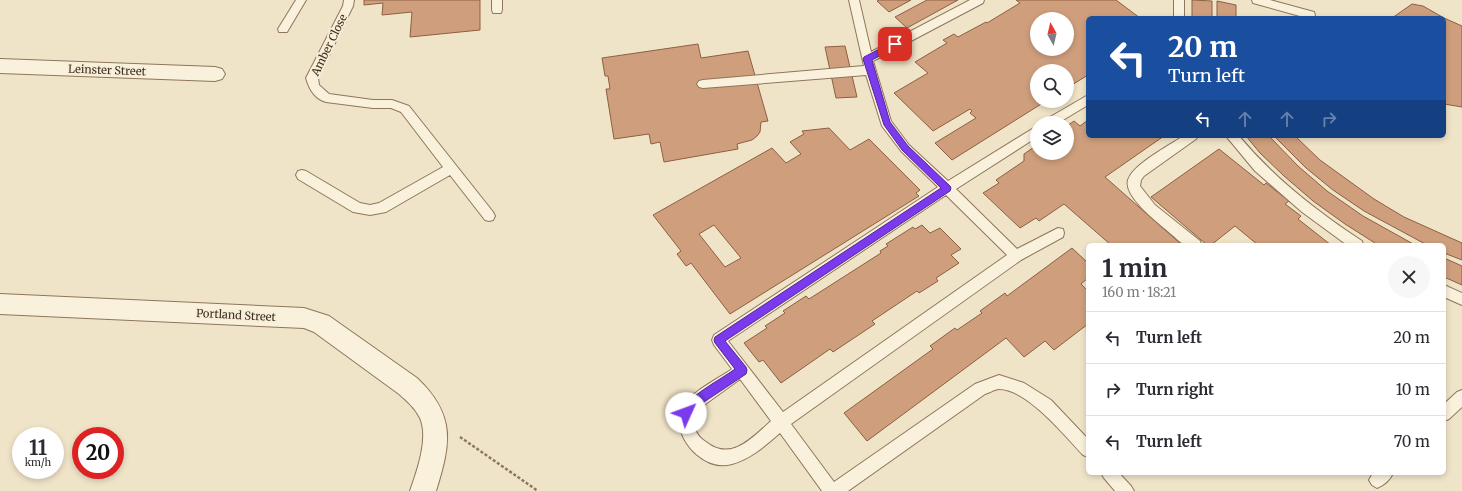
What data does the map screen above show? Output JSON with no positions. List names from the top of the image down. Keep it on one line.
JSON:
{"streets":{"street":["Leinster Street","Portland Street"],"lane":["Amber Close"]},"north":"top","page":{"turn":["20 m","Turn left"],"heading":["1 min","160 m · 18:21"],"list":[{"name":"Turn left","value":"20 m"},{"name":"Turn right","value":"10 m"},{"name":"Turn left","value":"70 m"}],"speed":"11 km/h","limit":"20"}}
